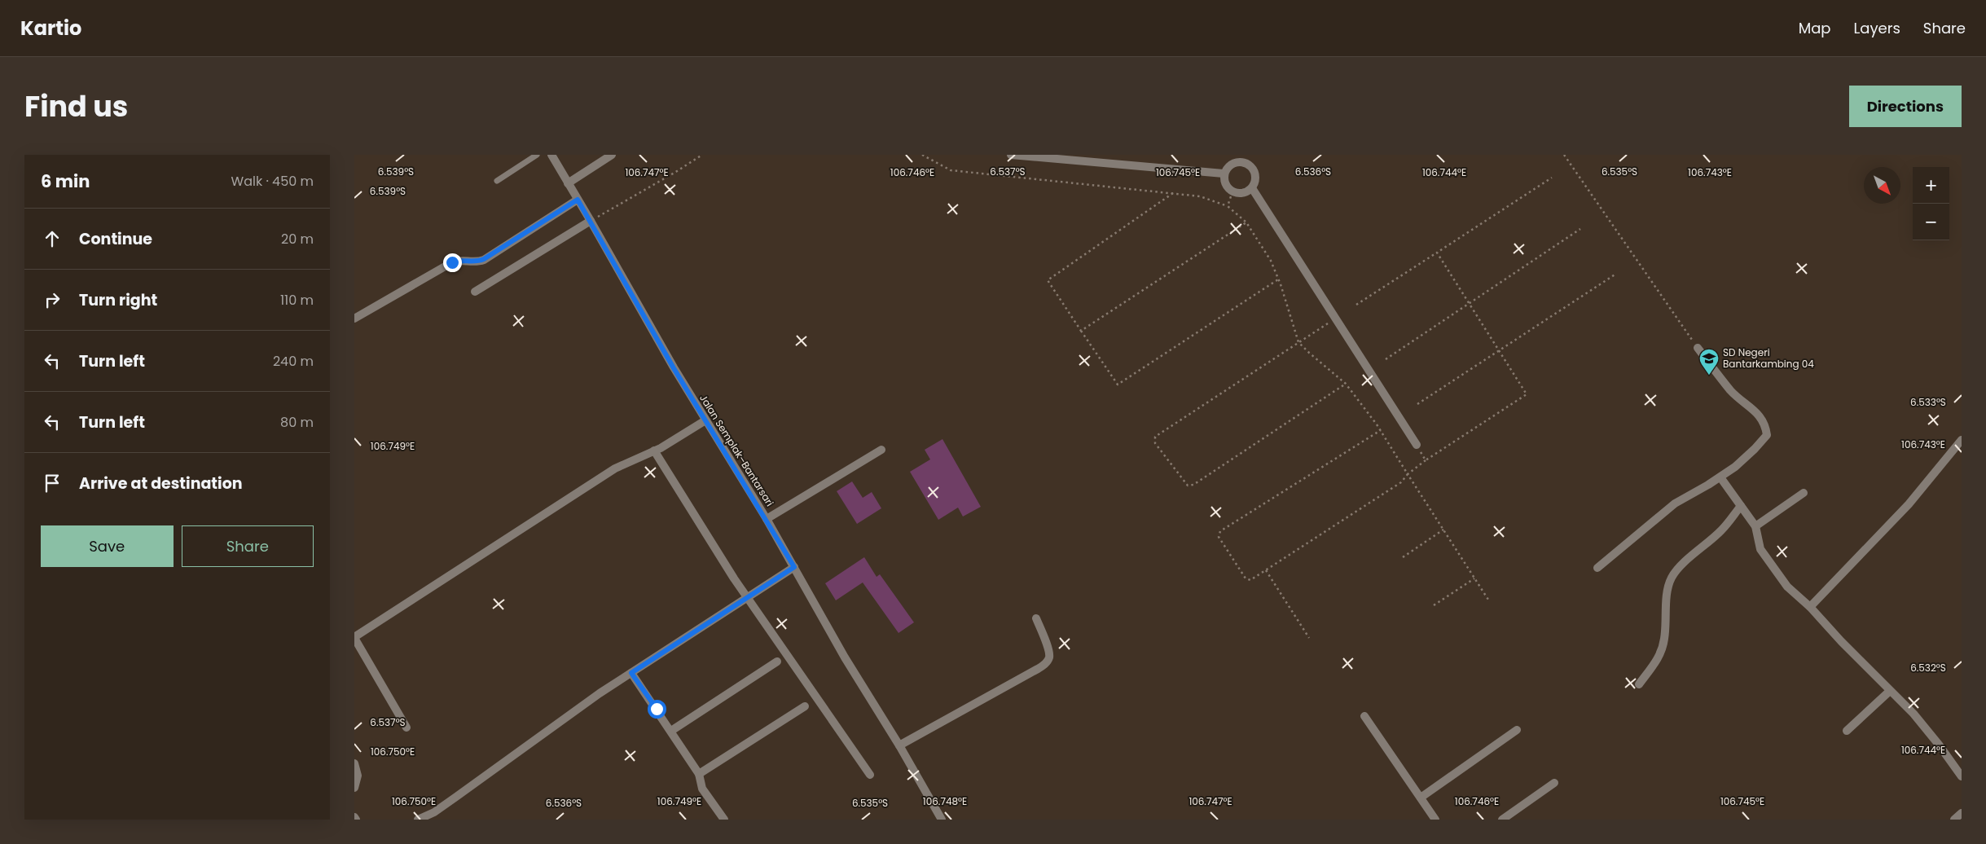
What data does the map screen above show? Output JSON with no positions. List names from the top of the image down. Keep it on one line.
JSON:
{"streets":{"street":["Jalan Semplak–Bantarsari"]},"places":{"school or university":["SD Negeri Bantarkambing 04"]},"north":"bottom right","page":{"header":"Kartio","nav":["Map","Layers","Share"],"title":"Find us","buttons":["Directions",["Save","Share"]],"heading":["6 min","Walk · 450 m"],"map_buttons":["+","−"],"list":[["Continue","20 m"],["Turn right","110 m"],["Turn left","240 m"],["Turn left","80 m"],"Arrive at destination"]},"coordinates":["6.539°S","6.537°S","6.536°S","6.535°S","106.747°E","106.746°E","106.745°E","106.744°E","106.743°E","6.533°S","106.749°E","6.532°S","106.750°E","106.748°E"]}
